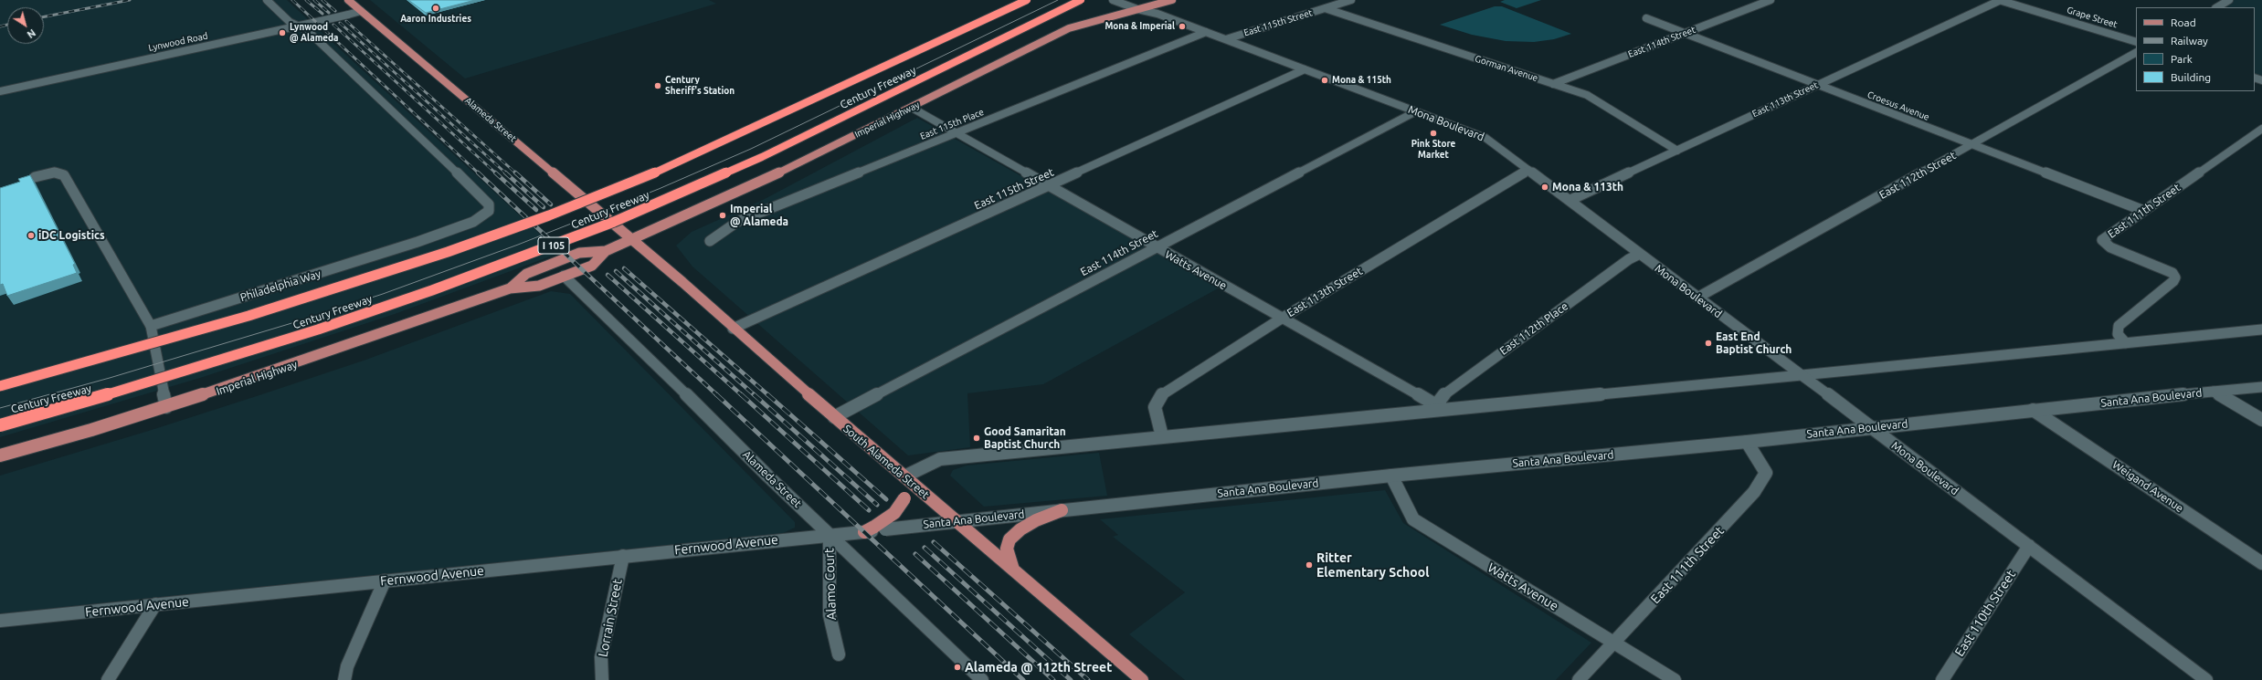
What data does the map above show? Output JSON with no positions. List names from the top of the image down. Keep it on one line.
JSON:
{"streets":{"highway":["Century Freeway","I 105"],"main road":["Alameda Street","Imperial Highway","South Alameda Street"],"street":["Grape Street","East 115th Street","Lynwood Road","East 114th Street","Gorman Avenue","East 113th Street","Croesus Avenue","Mona Boulevard","East 115th Place","East 112th Street","East 111th Street","Watts Avenue","Philadelphia Way","East 112th Place","Santa Ana Boulevard","Weigand Avenue","Fernwood Avenue","Alamo Court","East 110th Street","Lorrain Street"]},"crossings":[["Grape Street","East 113th Street"],["East 115th Street","Gorman Avenue"],["East 115th Street","Mona Boulevard"],["East 115th Street","Watts Avenue"],["East 115th Street","South Alameda Street"],["Lynwood Road","Alameda Street"],["Lynwood Road","Philadelphia Way"],["East 114th Street","Gorman Avenue"],["East 114th Street","Croesus Avenue"],["East 114th Street","Mona Boulevard"],["East 114th Street","Watts Avenue"],["East 114th Street","South Alameda Street"],["Gorman Avenue","East 113th Street"],["East 113th Street","Croesus Avenue"],["East 113th Street","Mona Boulevard"],["East 113th Street","Watts Avenue"],["Croesus Avenue","East 112th Street"],["Croesus Avenue","East 111th Street"],["Alameda Street","Imperial Highway"],["Alameda Street","South Alameda Street"],["Alameda Street","Fernwood Avenue"],["Alameda Street","Alamo Court"],["Imperial Highway","Mona Boulevard"],["Imperial Highway","Watts Avenue"],["Imperial Highway","South Alameda Street"],["Mona Boulevard","East 115th Place"],["Mona Boulevard","East 112th Street"],["Mona Boulevard","East 112th Place"],["Mona Boulevard","Santa Ana Boulevard"],["Mona Boulevard","East 110th Street"],["East 115th Place","Watts Avenue"],["East 111th Street","Watts Avenue"],["East 111th Street","Santa Ana Boulevard"],["Watts Avenue","East 112th Place"],["Watts Avenue","Santa Ana Boulevard"],["Santa Ana Boulevard","South Alameda Street"],["Santa Ana Boulevard","Weigand Avenue"],["Santa Ana Boulevard","Fernwood Avenue"],["Fernwood Avenue","Alamo Court"],["Fernwood Avenue","Lorrain Street"]],"places":["Aaron Industries","Mona & Imperial","Lynwood @ Alameda","Mona & 115th","Century Sheriff's Station","Pink Store Market","Mona & 113th","Imperial @ Alameda","iDC Logistics","East End Baptist Church","Good Samaritan Baptist Church","Ritter Elementary School","Alameda @ 112th Street"],"legend":["Road","Railway","Park","Building"],"north":"bottom right"}
